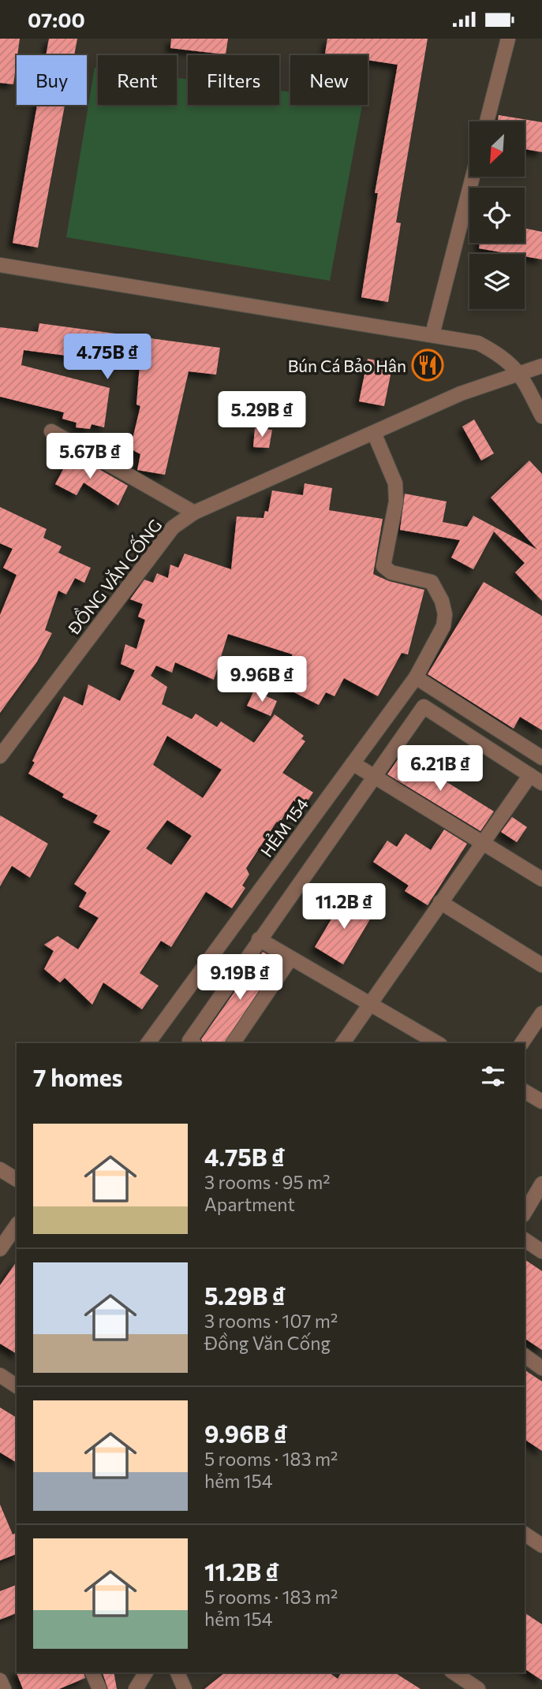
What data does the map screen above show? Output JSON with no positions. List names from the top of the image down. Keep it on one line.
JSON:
{"streets":{"street":["ĐỒNG VĂN CỐNG","HẺM 154"]},"crossings":[["ĐỒNG VĂN CỐNG","HẺM 154"]],"places":{"restaurant":["Bún Cá Bảo Hân"]},"north":"bottom left","page":{"status":"07:00","chip":["Buy","Rent","Filters","New"],"price":["4.75B ₫","5.29B ₫","5.67B ₫","9.96B ₫","6.21B ₫","11.2B ₫","9.19B ₫"],"heading":"7 homes","list":[{"name":"4.75B ₫","note":"3 rooms · 95 m² · Apartment"},{"name":"5.29B ₫","note":"3 rooms · 107 m² · Đồng Văn Cống"},{"name":"9.96B ₫","note":"5 rooms · 183 m² · hẻm 154"},{"name":"11.2B ₫","note":"5 rooms · 183 m² · hẻm 154"}]}}
